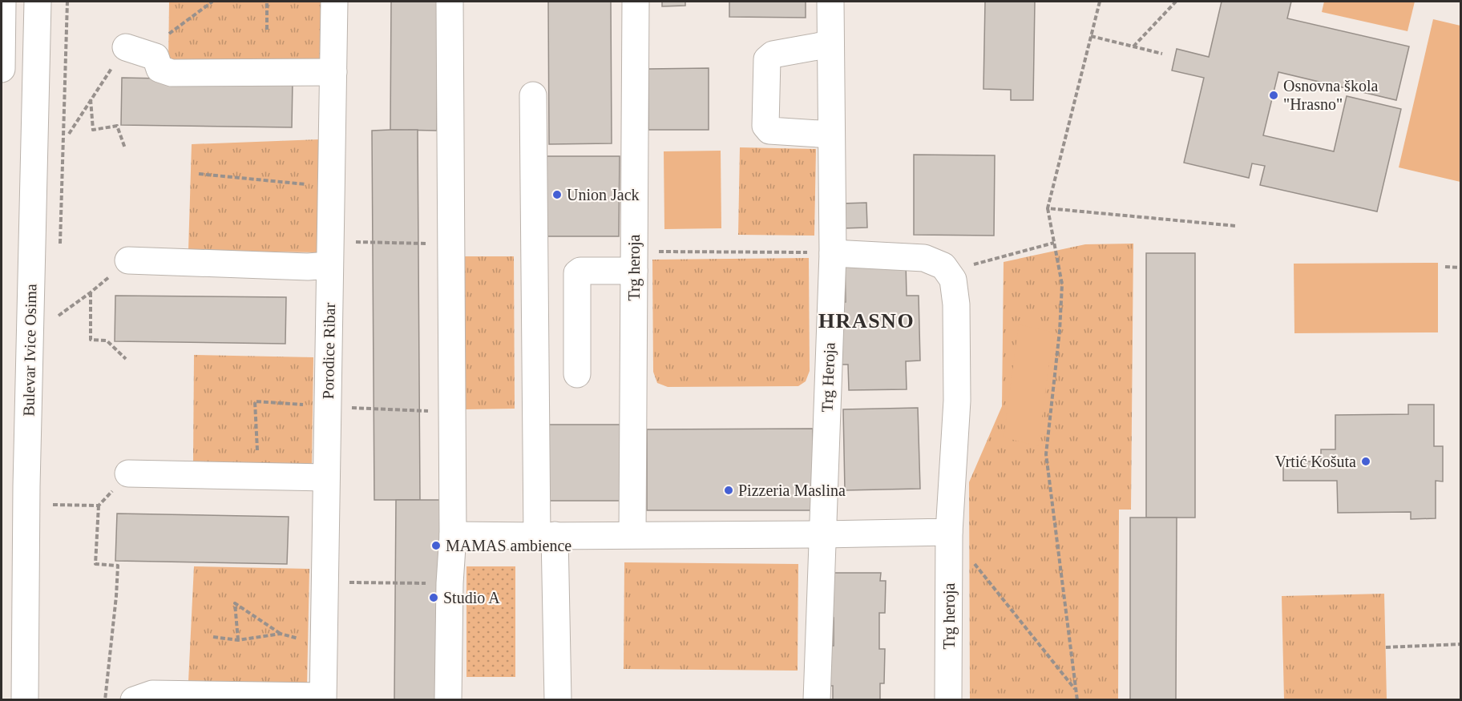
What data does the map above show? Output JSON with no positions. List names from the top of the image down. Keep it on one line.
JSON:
{"streets":{"street":["Trg heroja","Bulevar Ivice Osima","Porodice Ribar","Trg Heroja"]},"districts":["HRASNO"],"places":["Osnovna škola \"Hrasno\"","Union Jack","Vrtić Košuta","Pizzeria Maslina","MAMAS ambience","Studio A"]}
